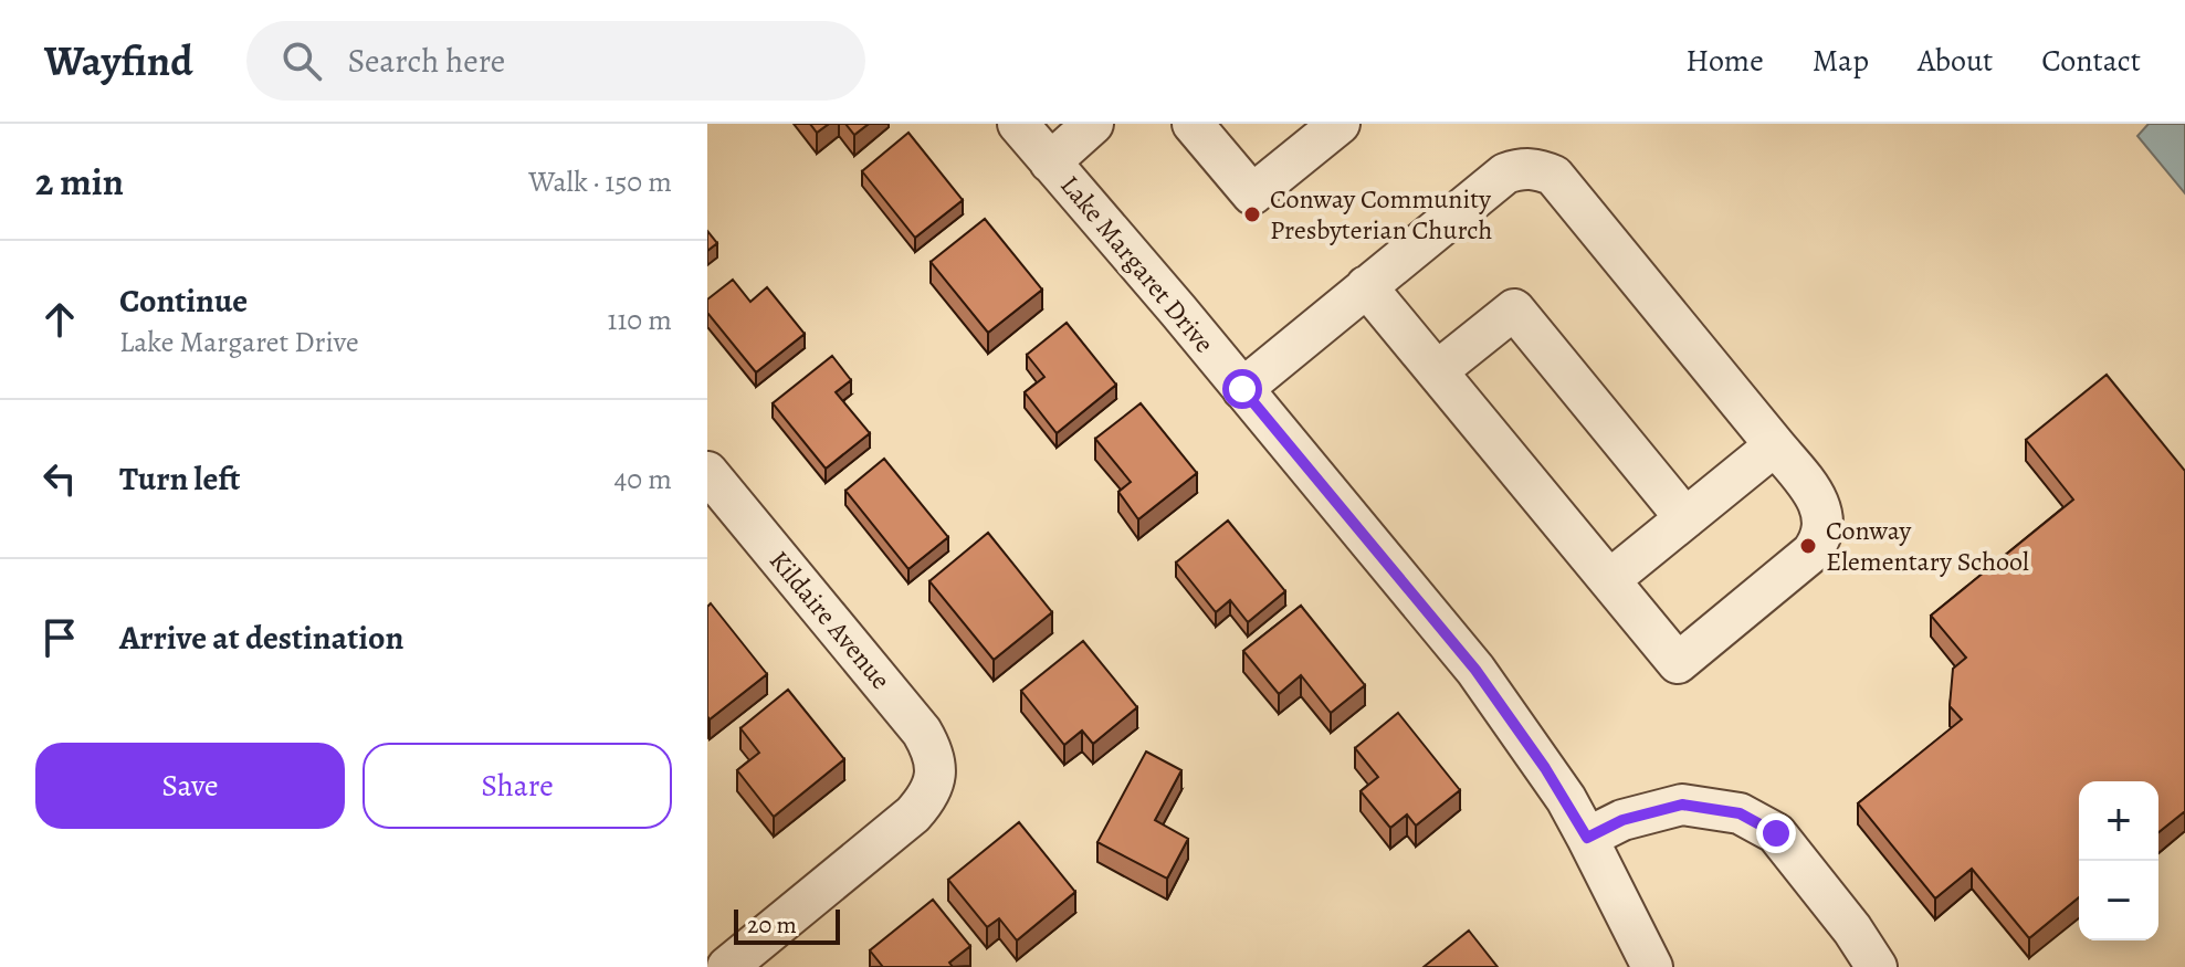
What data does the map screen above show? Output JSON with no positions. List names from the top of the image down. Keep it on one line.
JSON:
{"streets":{"street":["Lake Margaret Drive","Kildaire Avenue"]},"places":["Conway Community Presbyterian Church","Conway Elementary School"],"scale_bar":"20 m","page":{"header":"Wayfind","search":"Search here","nav":["Home","Map","About","Contact"],"heading":["2 min","Walk · 150 m"],"list":[["Continue","Lake Margaret Drive","110 m"],["Turn left","40 m"],"Arrive at destination"],"buttons":["Save","Share"],"map_buttons":["+","−"],"scale":"20 m"}}
